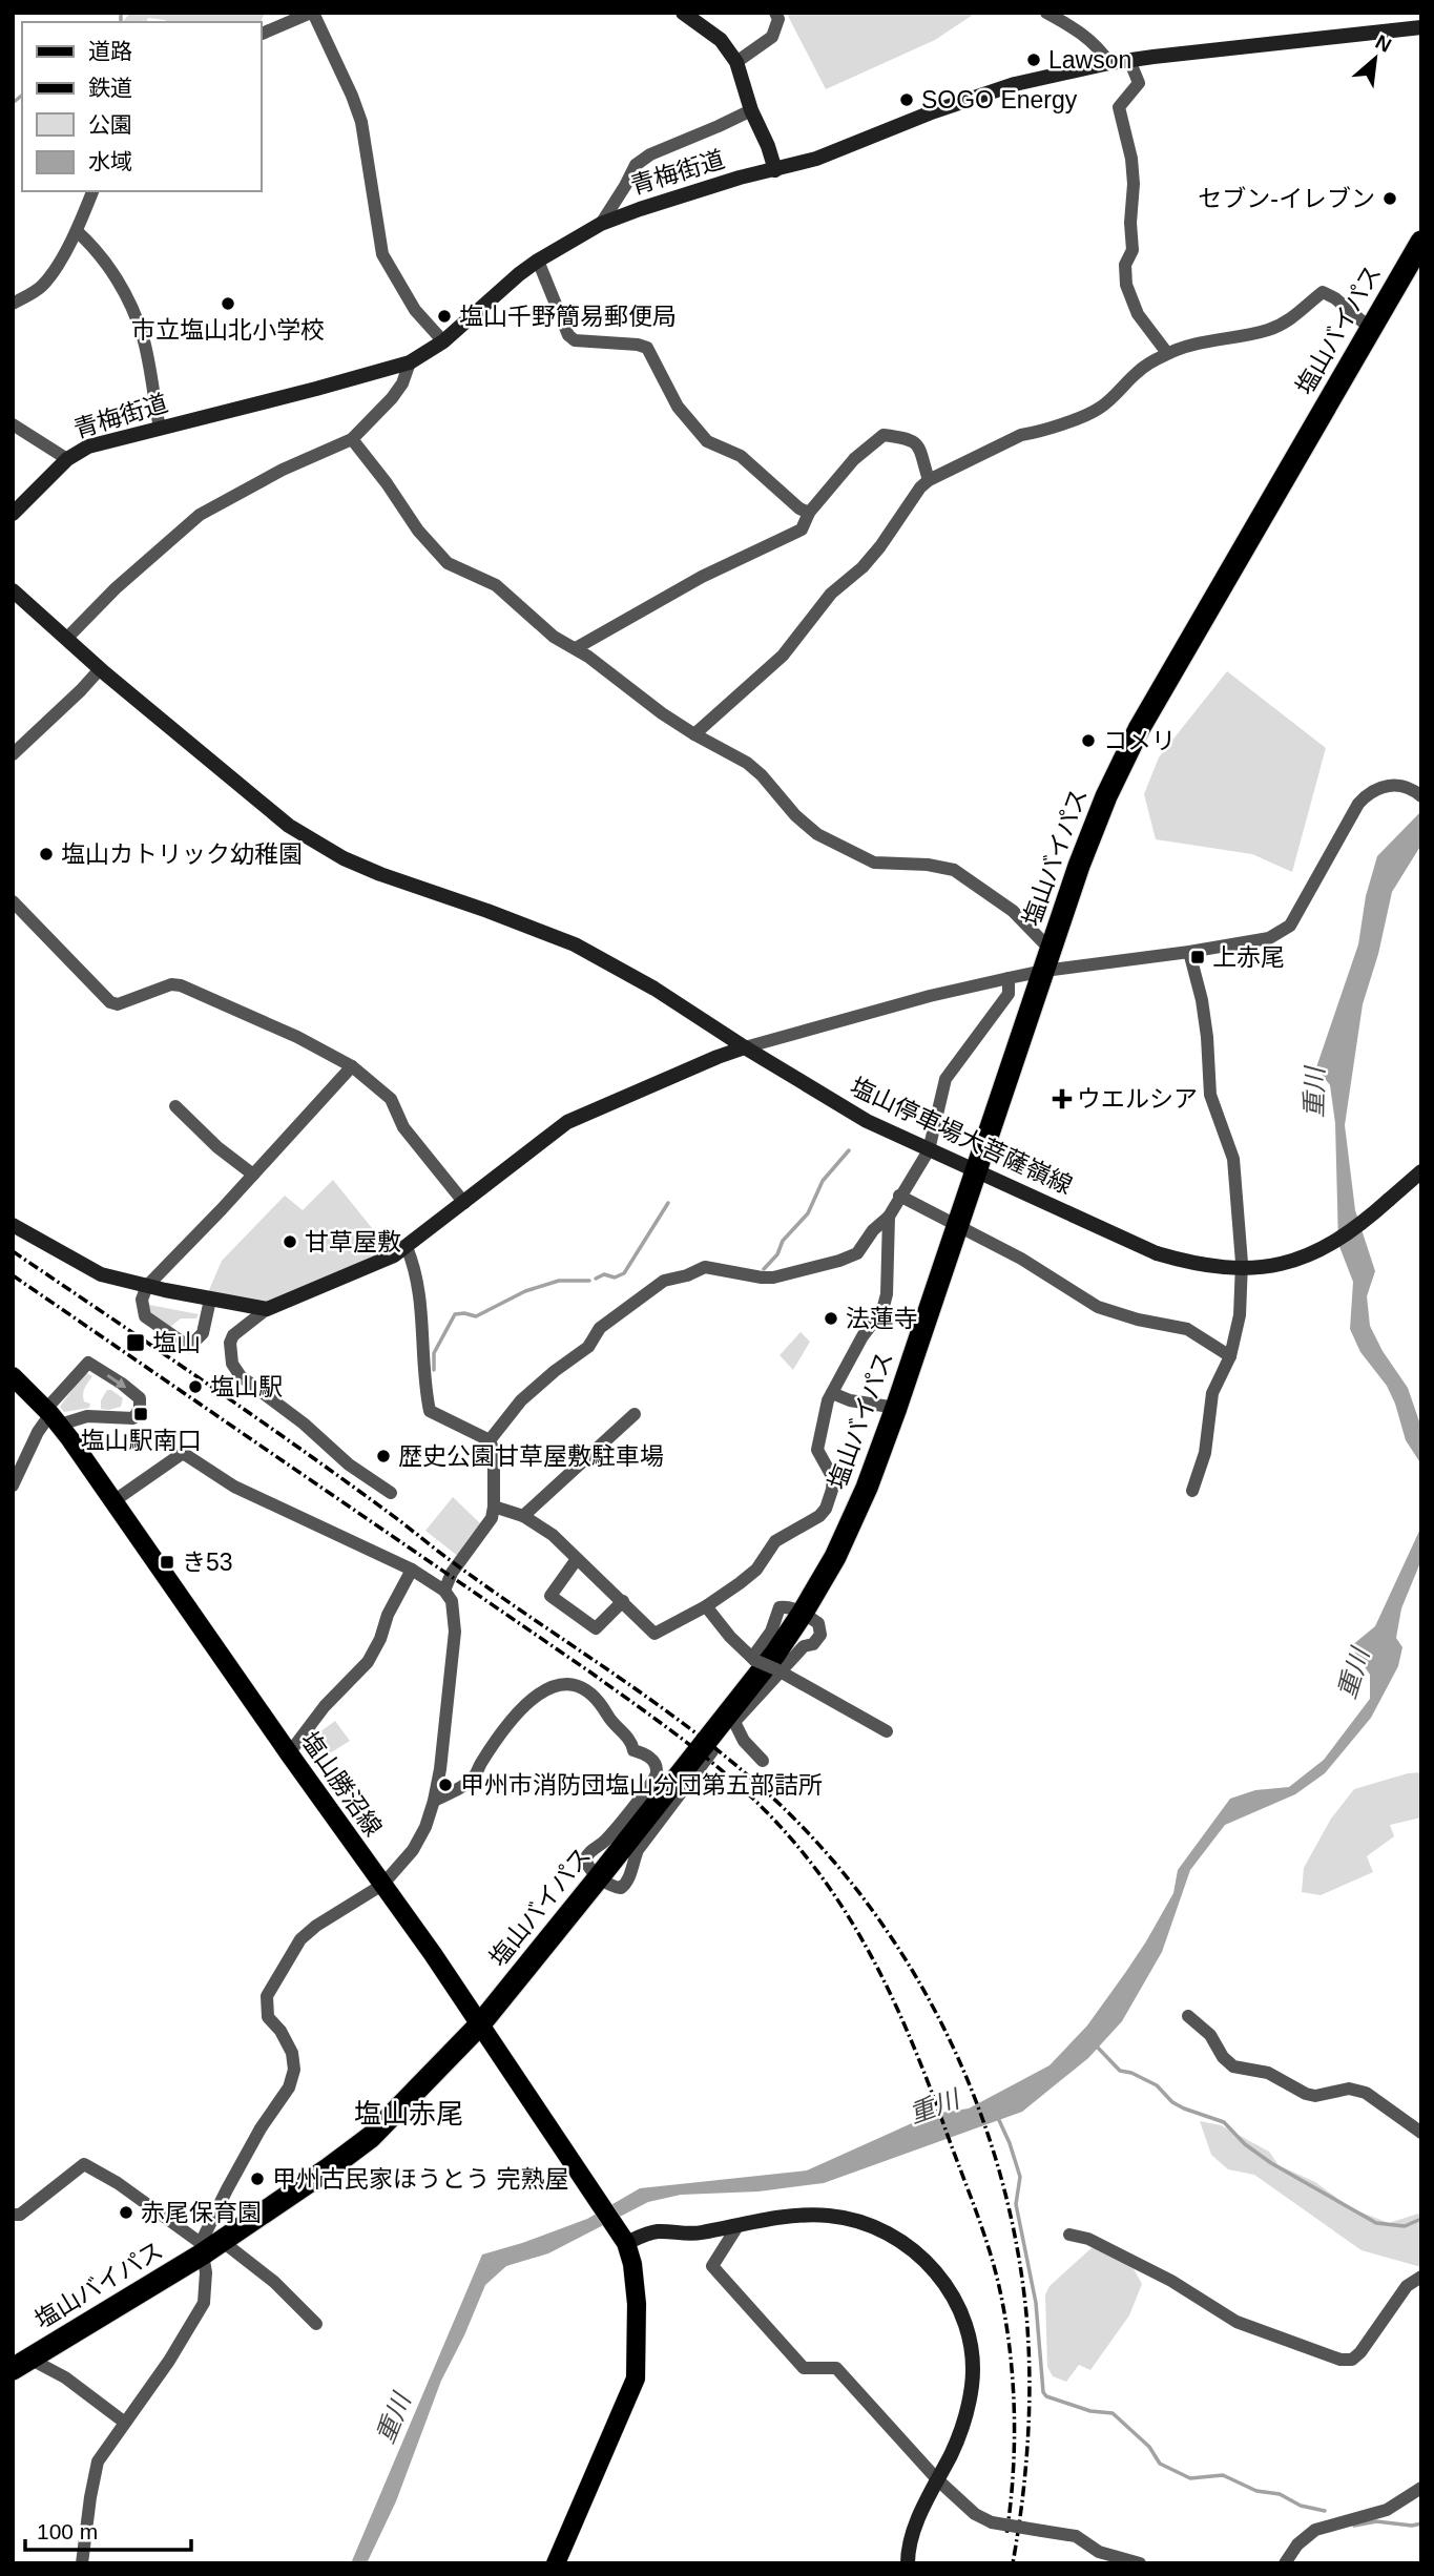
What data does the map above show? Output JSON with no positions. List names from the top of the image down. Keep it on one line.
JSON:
{"streets":{"highway":["塩山バイパス"],"main road":["塩山勝沼線"],"street":["青梅街道","塩山停車場大菩薩嶺線"]},"crossings":[["塩山バイパス","塩山停車場大菩薩嶺線"],["塩山バイパス","塩山勝沼線"]],"districts":["塩山赤尾"],"water":["重川"],"places":{"other":["Lawson","SOGO Energy","セブン-イレブン","市立塩山北小学校","塩山千野簡易郵便局","コメリ","塩山カトリック幼稚園","甘草屋敷","法蓮寺","塩山駅","歴史公園甘草屋敷駐車場","甲州市消防団塩山分団第五部詰所","甲州古民家ほうとう 完熟屋","赤尾保育園"],"transit":["上赤尾","塩山","塩山駅南口","き53"],"health":["ウエルシア"]},"legend":["道路","鉄道","公園","水域"],"scale_bar":"100 m","north":"top right"}
